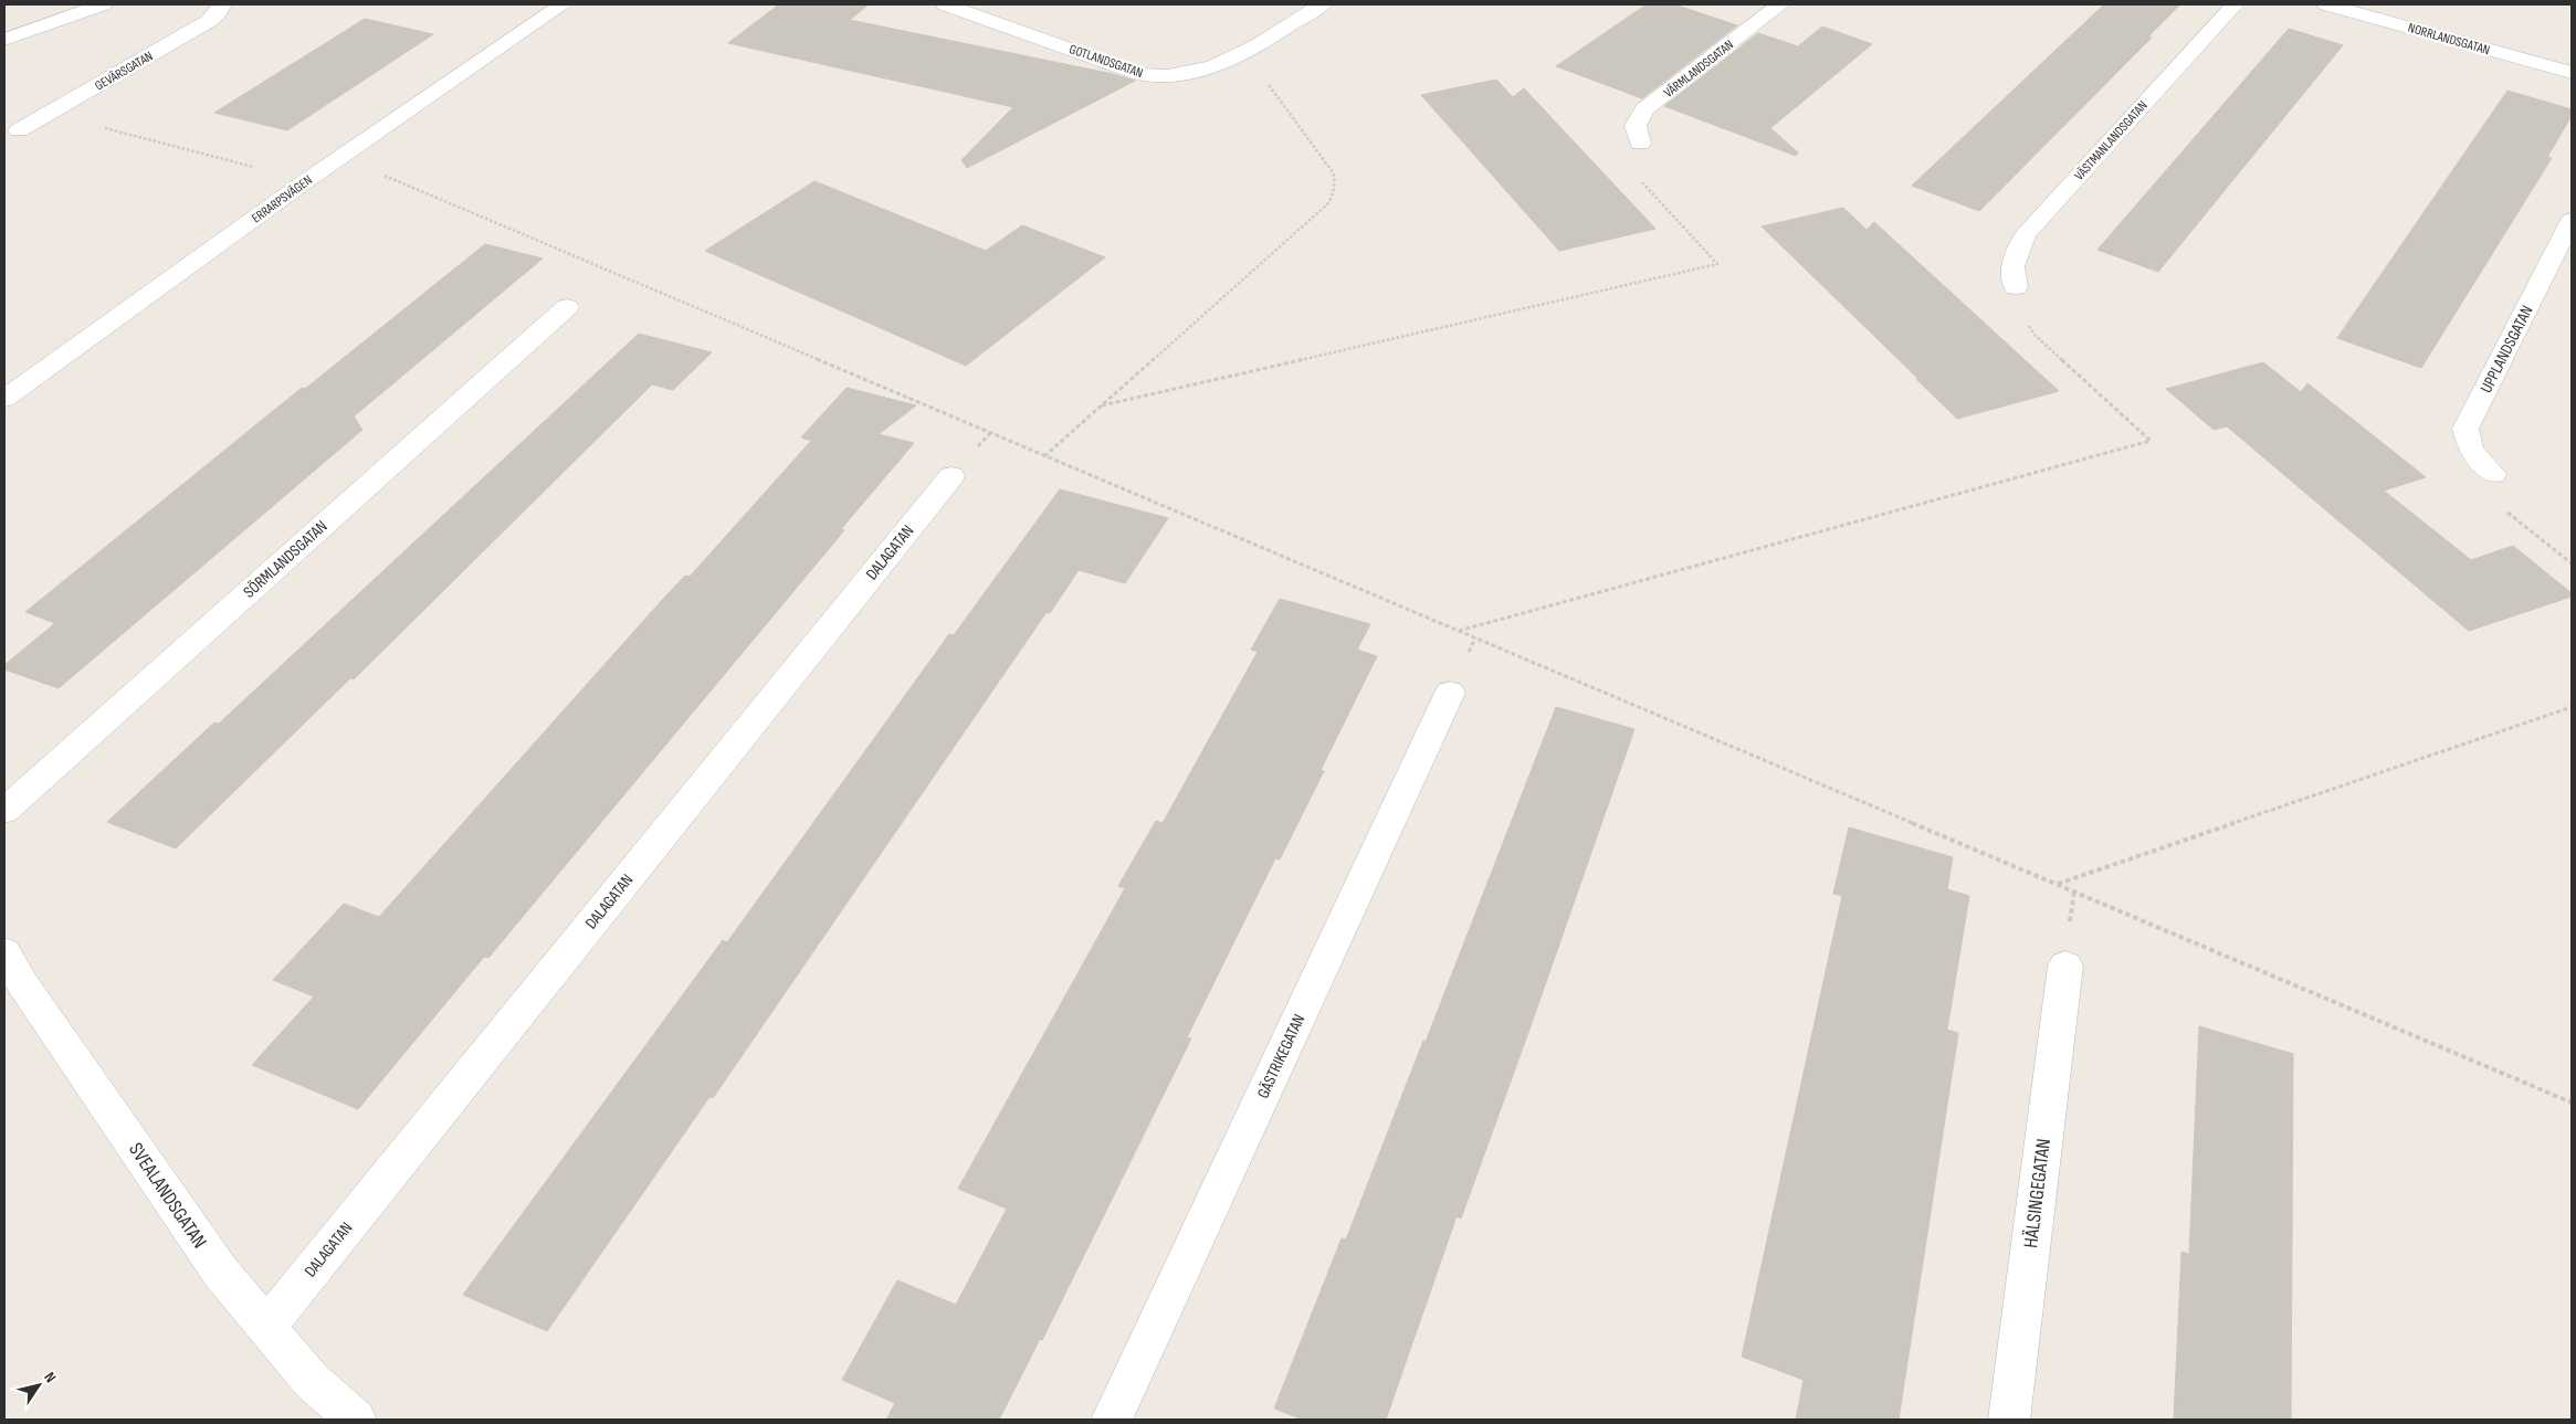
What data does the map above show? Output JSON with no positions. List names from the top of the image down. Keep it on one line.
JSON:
{"streets":{"street":["NORRLANDSGATAN","GOTLANDSGATAN","VÄRMLANDSGATAN","GEVÄRSGATAN","VÄSTMANLANDSGATAN","ERRARPSVÄGEN","UPPLANDSGATAN","DALAGATAN","SÖRMLANDSGATAN","GÄSTRIKEGATAN","HÄLSINGEGATAN","SVEALANDSGATAN"]},"crossings":[["DALAGATAN","SVEALANDSGATAN"]],"north":"top right"}
